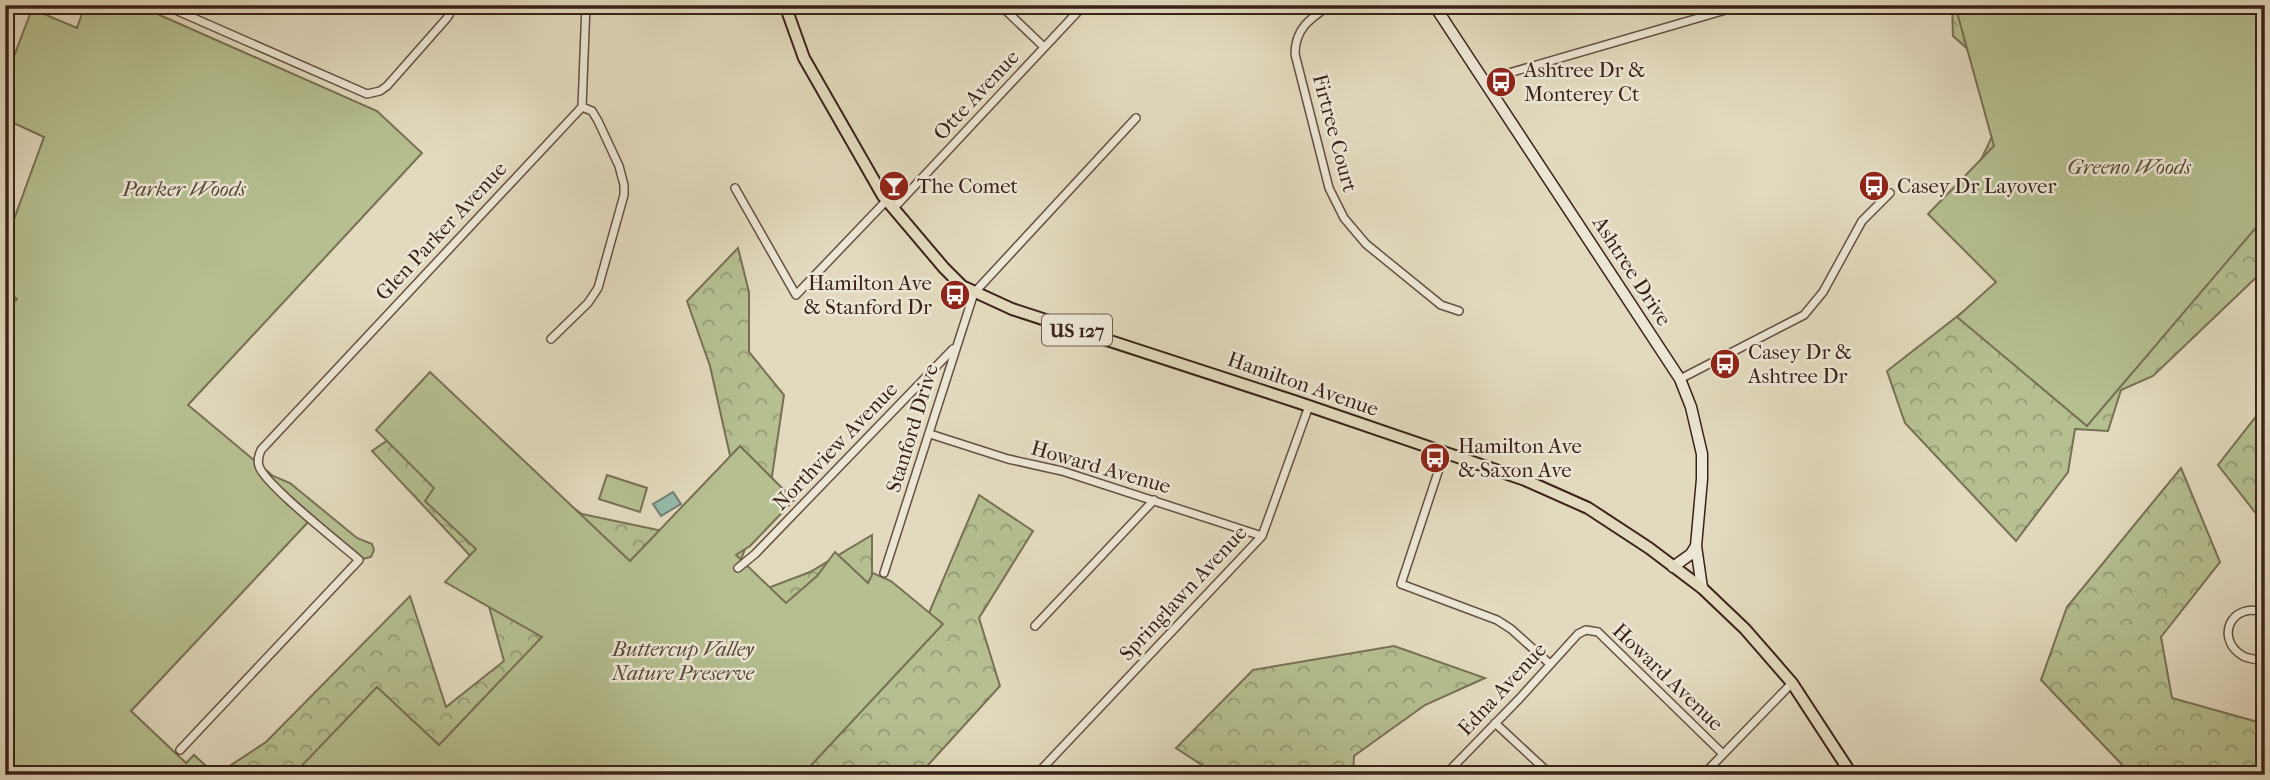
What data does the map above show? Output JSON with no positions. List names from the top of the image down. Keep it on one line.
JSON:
{"streets":{"main road":["US 127","Hamilton Avenue"],"street":["Otte Avenue","Firtree Court","Glen Parker Avenue","Ashtree Drive","Stanford Drive","Northview Avenue","Howard Avenue","Springlawn Avenue","Edna Avenue"]},"crossings":[["Otte Avenue","Hamilton Avenue"],["Ashtree Drive","Hamilton Avenue"],["Hamilton Avenue","Stanford Drive"],["Hamilton Avenue","Springlawn Avenue"],["Stanford Drive","Northview Avenue"],["Stanford Drive","Howard Avenue"],["Howard Avenue","Springlawn Avenue"],["Howard Avenue","Edna Avenue"]],"parks":["Greeno Woods","Parker Woods","Buttercup Valley Nature Preserve"],"places":{"bus stop":["Ashtree Dr & Monterey Ct","Casey Dr Layover","Hamilton Ave & Stanford Dr","Casey Dr & Ashtree Dr","Hamilton Ave & Saxon Ave"],"bar":["The Comet"]}}
